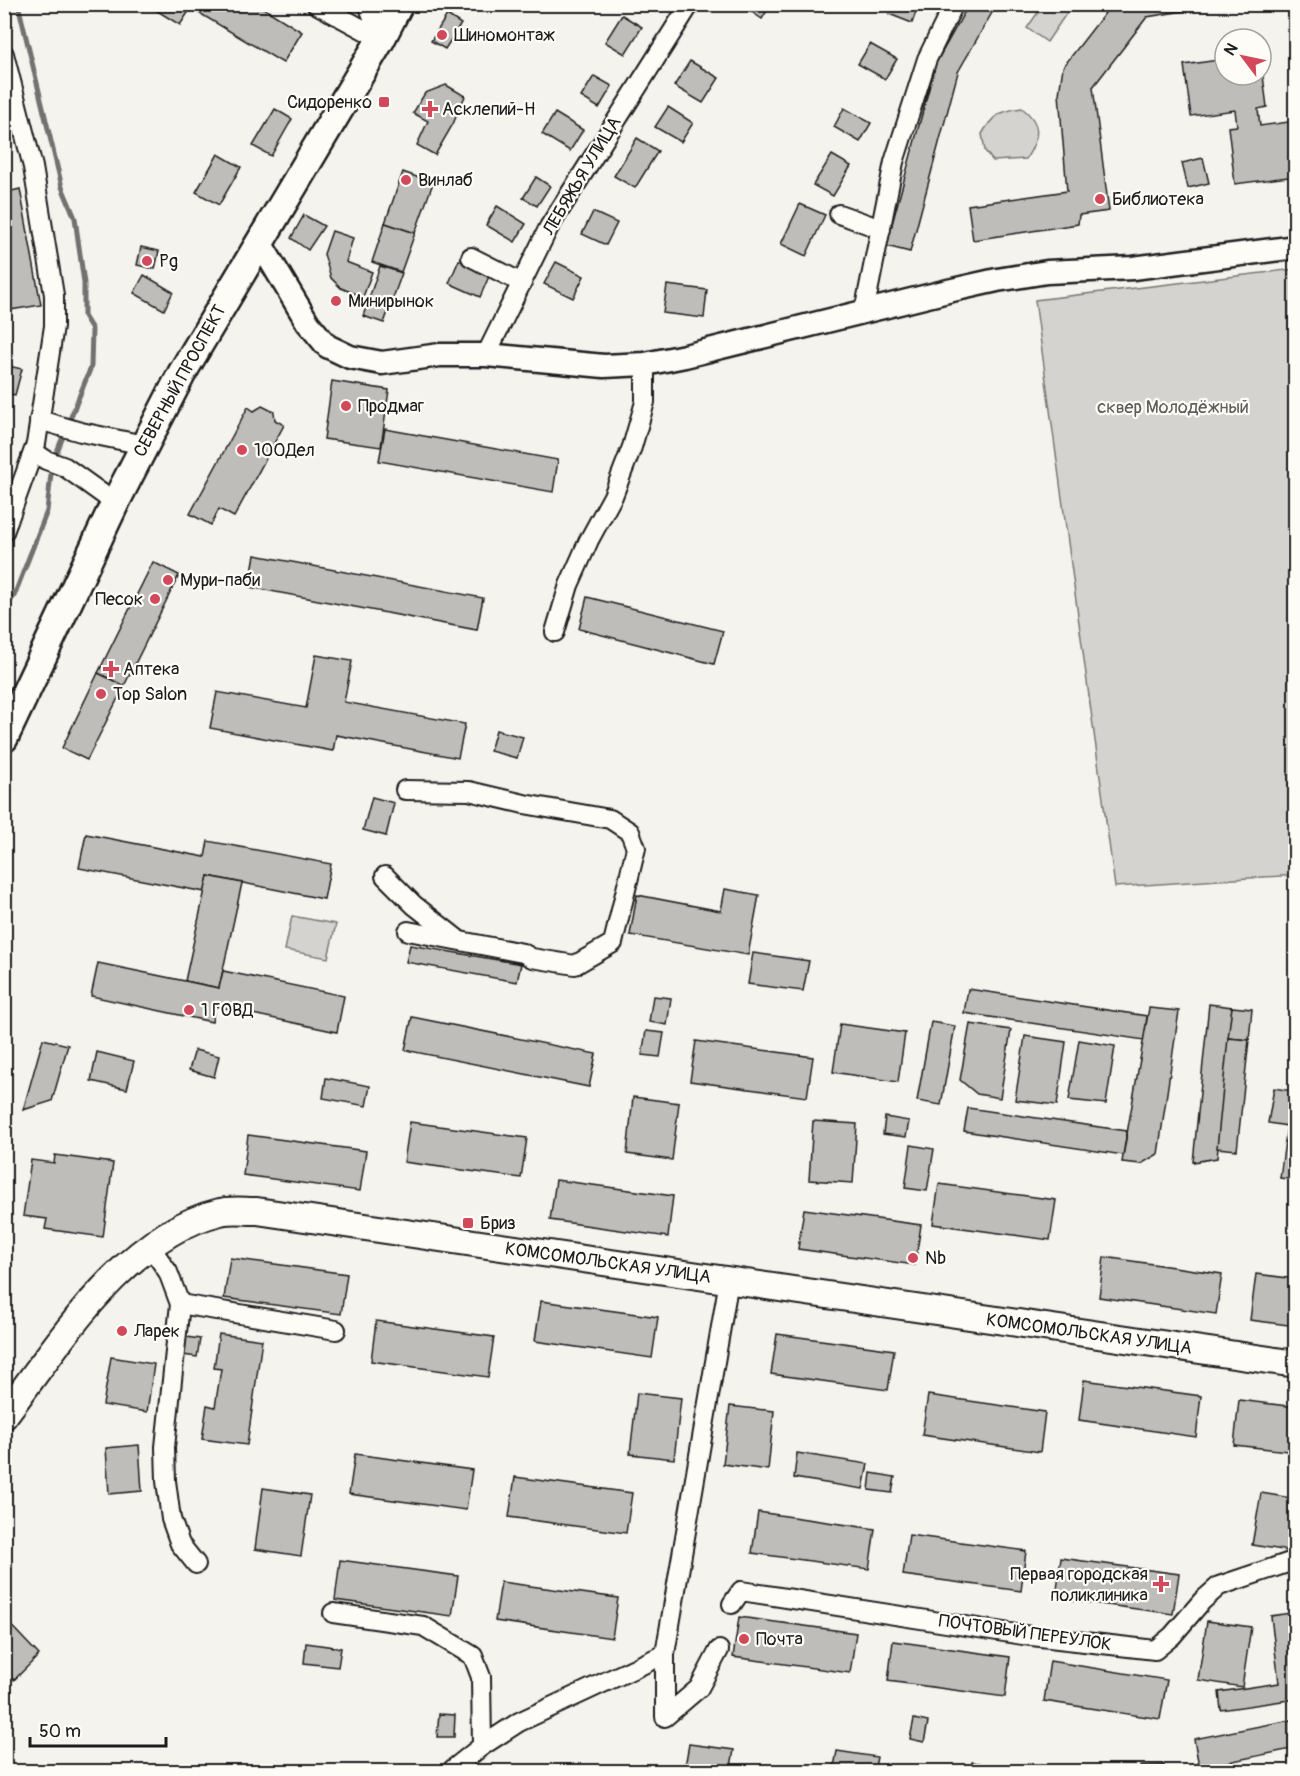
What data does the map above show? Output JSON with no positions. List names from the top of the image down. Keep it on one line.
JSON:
{"streets":{"main road":["СЕВЕРНЫЙ ПРОСПЕКТ","КОМСОМОЛЬСКАЯ УЛИЦА"],"street":["ЛЕБЯЖЬЯ УЛИЦА","ПОЧТОВЫЙ ПЕРЕУЛОК"]},"parks":["сквер Молодёжный"],"places":{"other":["Шиномонтаж","Винлаб","Библиотека","Pg","Минирынок","Продмаг","100Дел","Мури-паби","Песок","Top Salon","1 ГОВД","Nb","Ларек","Почта"],"transit":["Сидоренко","Бриз"],"health":["Асклепий-Н","Аптека","Первая городская поликлиника"]},"scale_bar":"50 m","north":"top left"}
